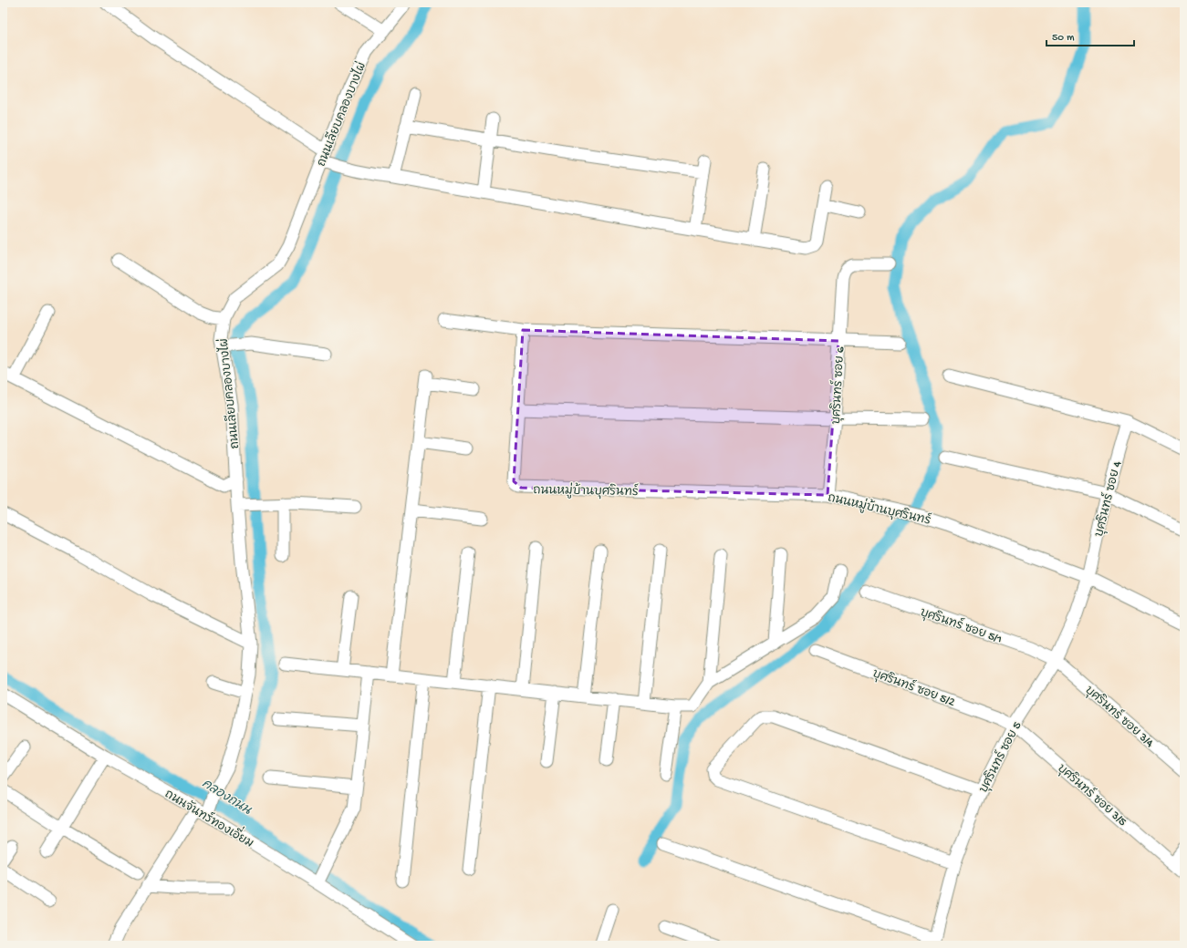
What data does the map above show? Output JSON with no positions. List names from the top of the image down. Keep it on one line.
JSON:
{"streets":{"street":["ถนนเลียบคลองบางไผ่","บุศรินทร์ ซอย 6","ถนนหมู่บ้านบุศรินทร์","บุศรินทร์ ซอย 4","บุศรินทร์ ซอย 5/1","บุศรินทร์ ซอย 5/2","บุศรินทร์ ซอย 3/4","บุศรินทร์ ซอย 5","บุศรินทร์ ซอย 3/5","ถนนจันทร์ทองเอี่ยม"]},"crossings":[["ถนนเลียบคลองบางไผ่","ถนนจันทร์ทองเอี่ยม"],["บุศรินทร์ ซอย 6","ถนนหมู่บ้านบุศรินทร์"],["ถนนหมู่บ้านบุศรินทร์","บุศรินทร์ ซอย 4"],["ถนนหมู่บ้านบุศรินทร์","บุศรินทร์ ซอย 5"],["บุศรินทร์ ซอย 4","บุศรินทร์ ซอย 5"],["บุศรินทร์ ซอย 5/1","บุศรินทร์ ซอย 3/4"],["บุศรินทร์ ซอย 5/1","บุศรินทร์ ซอย 5"],["บุศรินทร์ ซอย 5/2","บุศรินทร์ ซอย 5"],["บุศรินทร์ ซอย 5/2","บุศรินทร์ ซอย 3/5"],["บุศรินทร์ ซอย 3/4","บุศรินทร์ ซอย 5"],["บุศรินทร์ ซอย 5","บุศรินทร์ ซอย 3/5"]],"water":["คลองถนน"],"scale_bar":"50 m"}
